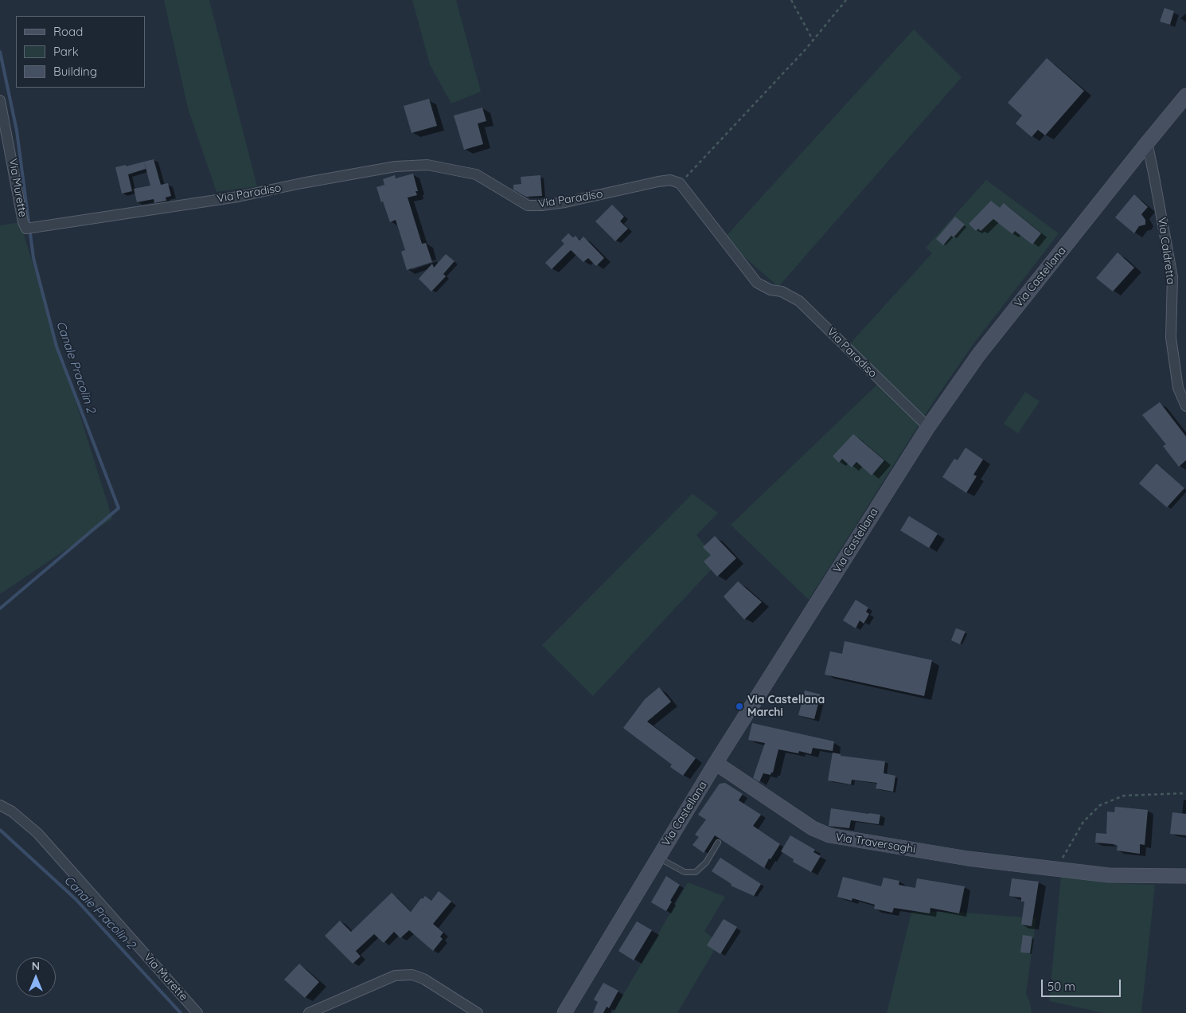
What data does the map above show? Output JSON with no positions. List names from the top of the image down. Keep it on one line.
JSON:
{"streets":{"main road":["Via Castellana","Via Traversaghi"],"street":["Via Murette","Via Paradiso","Via Caldretta"]},"crossings":[["Via Murette","Via Paradiso"],["Via Paradiso","Via Castellana"],["Via Caldretta","Via Castellana"],["Via Castellana","Via Traversaghi"]],"water":["Canale Pracolin 2"],"places":["Via Castellana Marchi"],"legend":["Road","Park","Building"],"scale_bar":"50 m","north":"top"}
